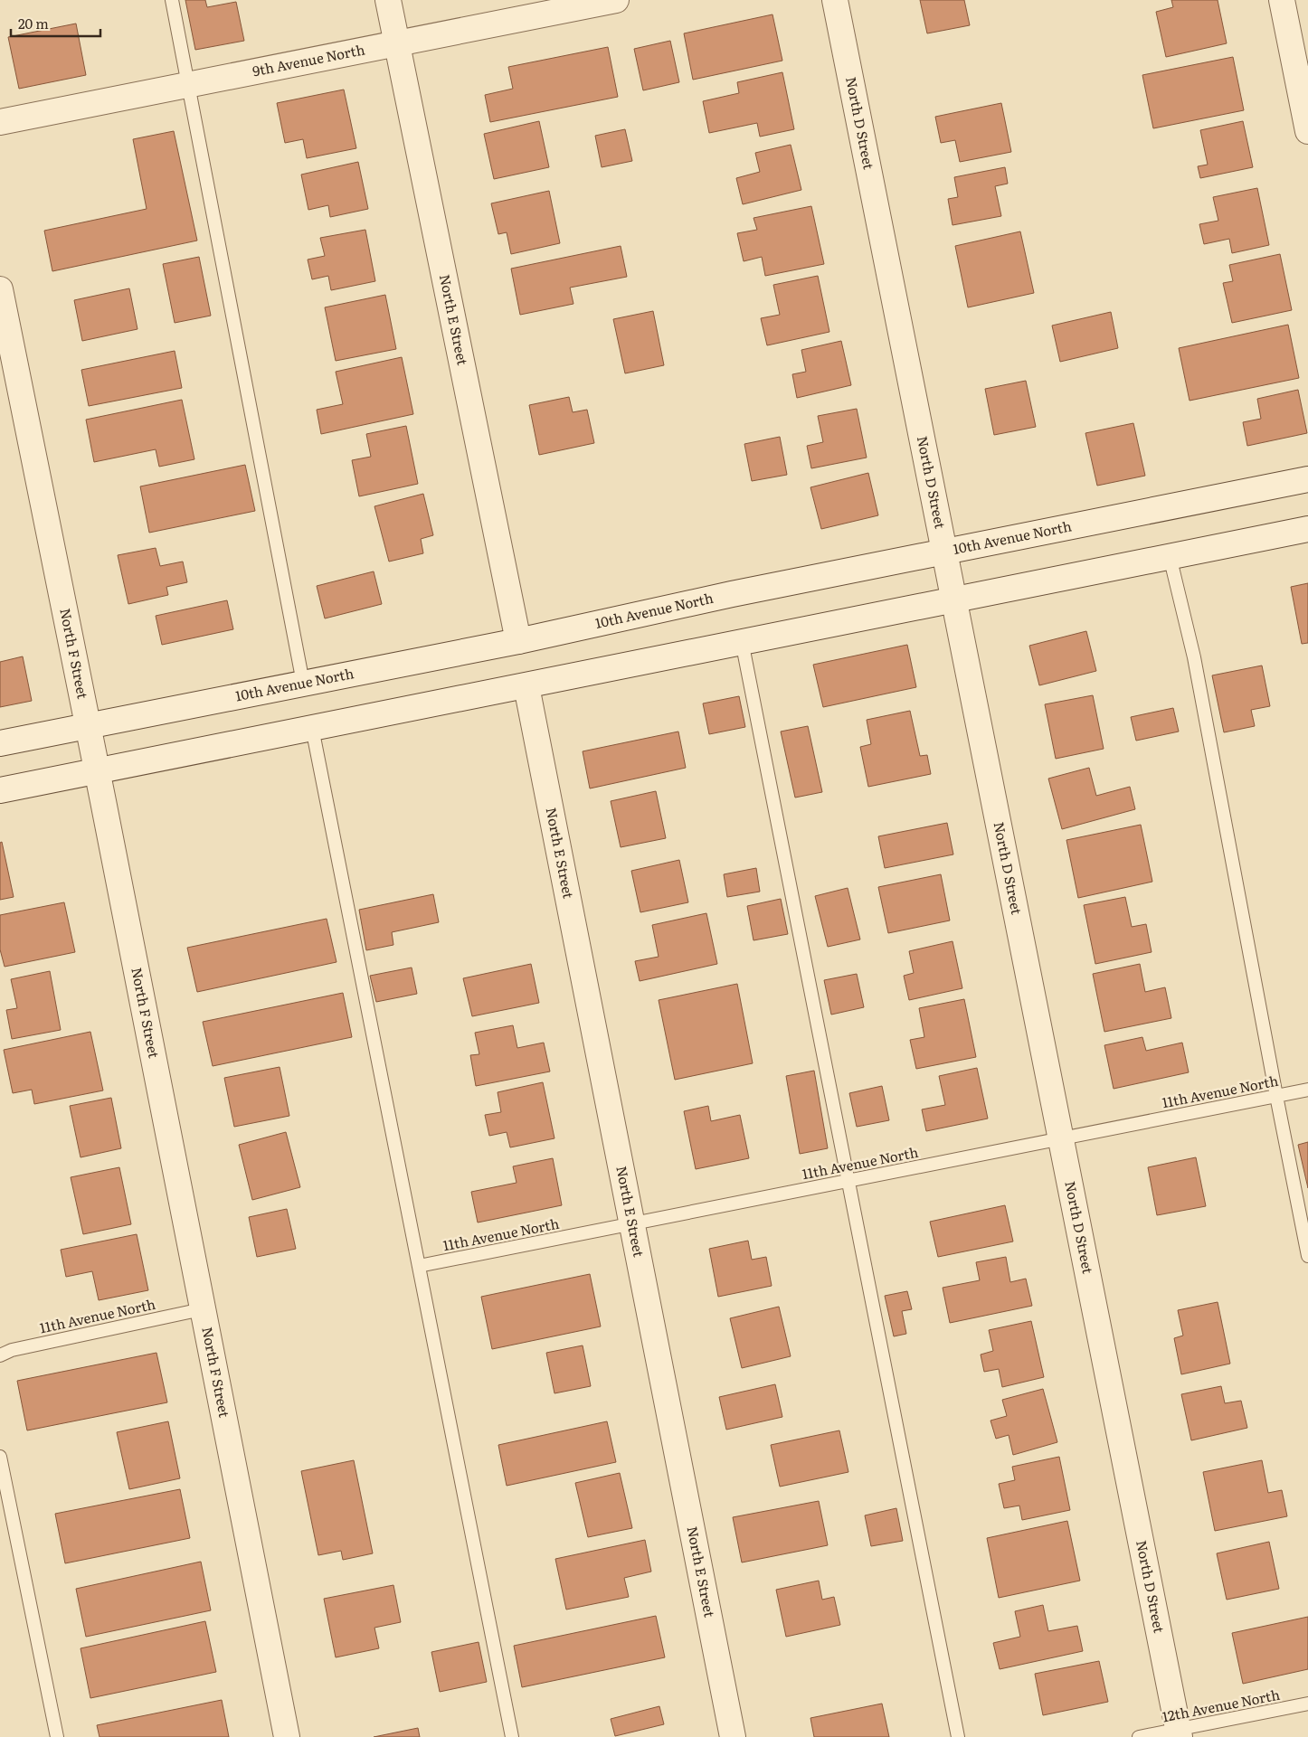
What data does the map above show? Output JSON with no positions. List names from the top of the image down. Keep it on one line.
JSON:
{"streets":{"street":["9th Avenue North","North D Street","North E Street","10th Avenue North","North F Street"],"lane":["11th Avenue North","12th Avenue North"]},"crossings":[["9th Avenue North","North E Street"],["North D Street","10th Avenue North"],["North D Street","11th Avenue North"],["North D Street","12th Avenue North"],["North E Street","10th Avenue North"],["North E Street","11th Avenue North"],["10th Avenue North","North F Street"],["North F Street","11th Avenue North"]],"scale_bar":"20 m"}
